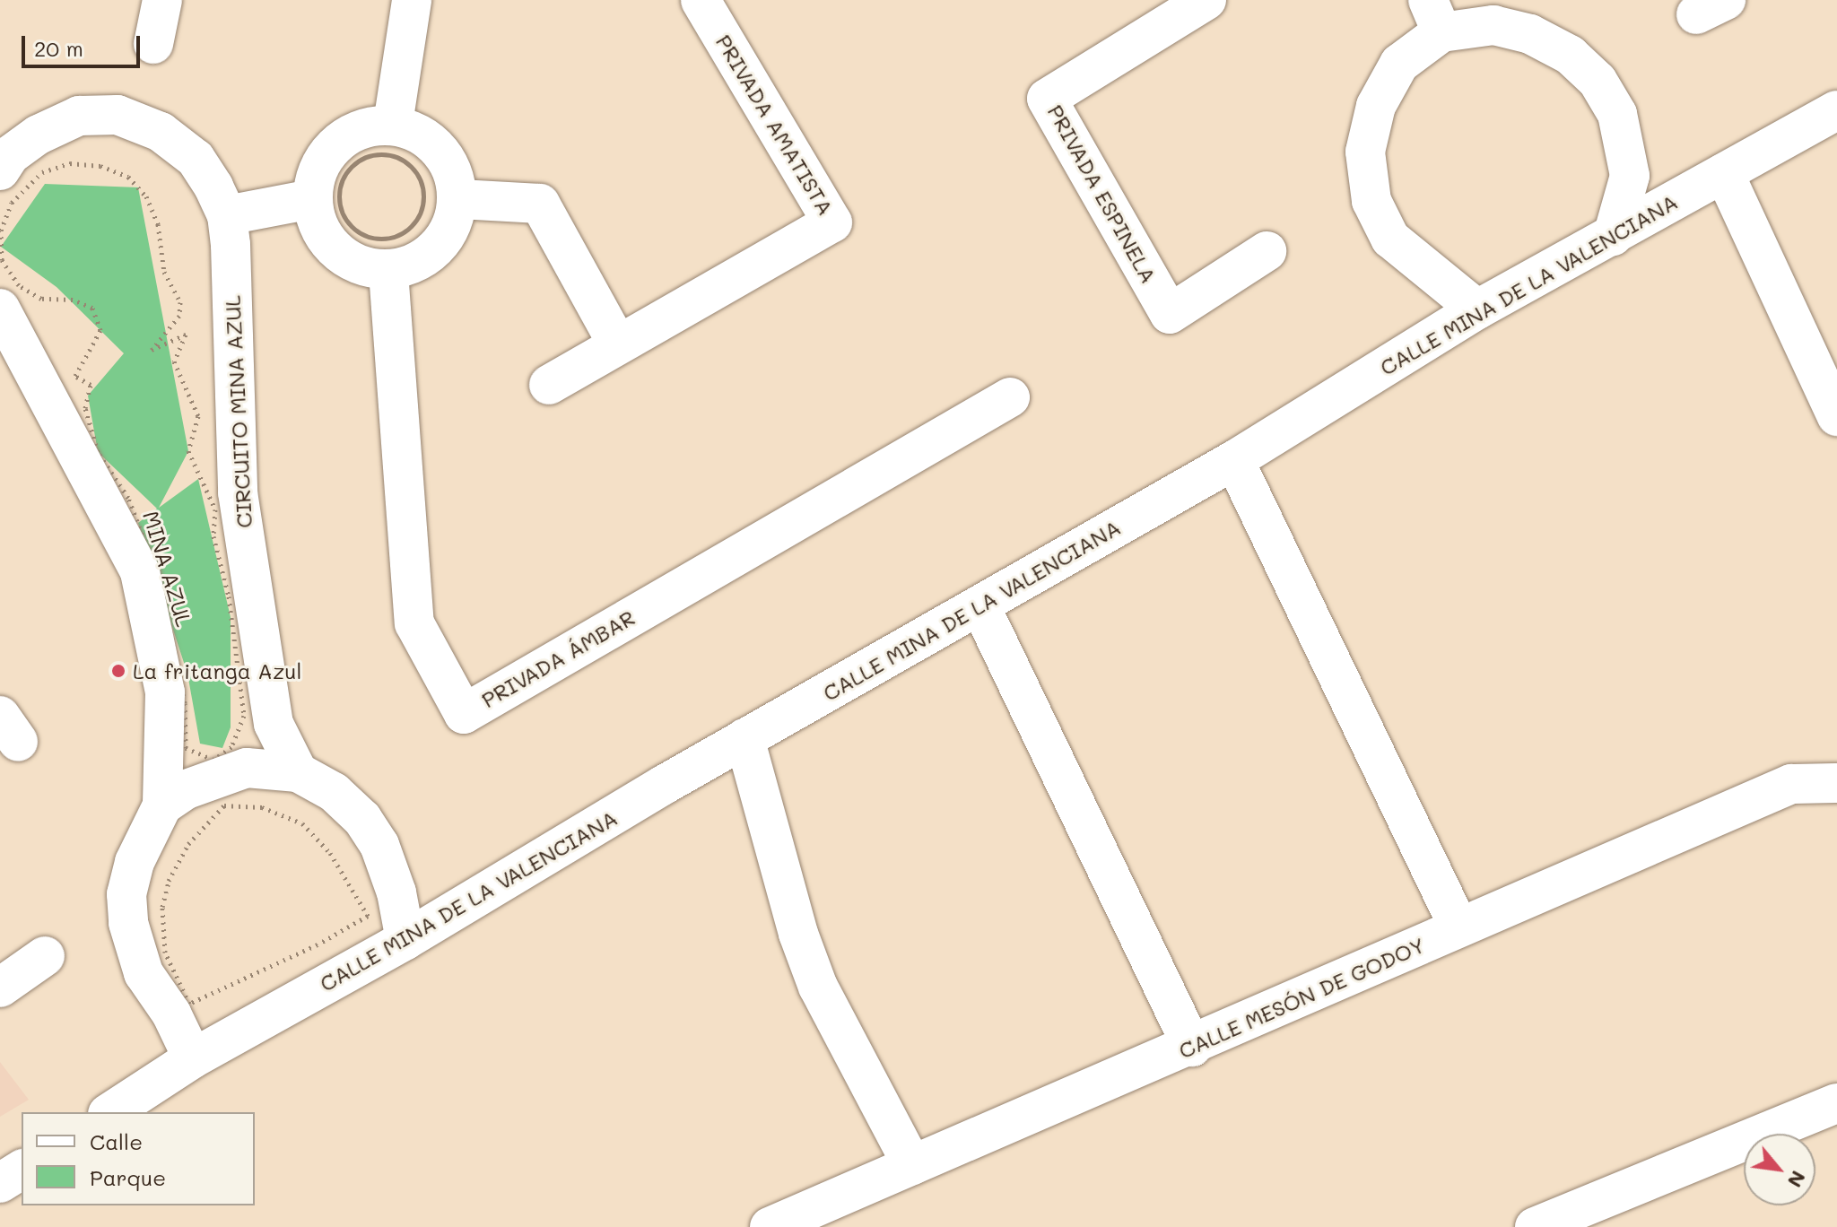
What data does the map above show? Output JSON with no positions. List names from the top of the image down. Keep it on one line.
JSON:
{"streets":{"street":["PRIVADA AMATISTA","PRIVADA ESPINELA","CALLE MINA DE LA VALENCIANA","CIRCUITO MINA AZUL","PRIVADA ÁMBAR","CALLE MESÓN DE GODOY"],"path":["MINA AZUL"]},"places":["La fritanga Azul"],"legend":["Calle","Parque"],"scale_bar":"20 m","north":"bottom right"}
